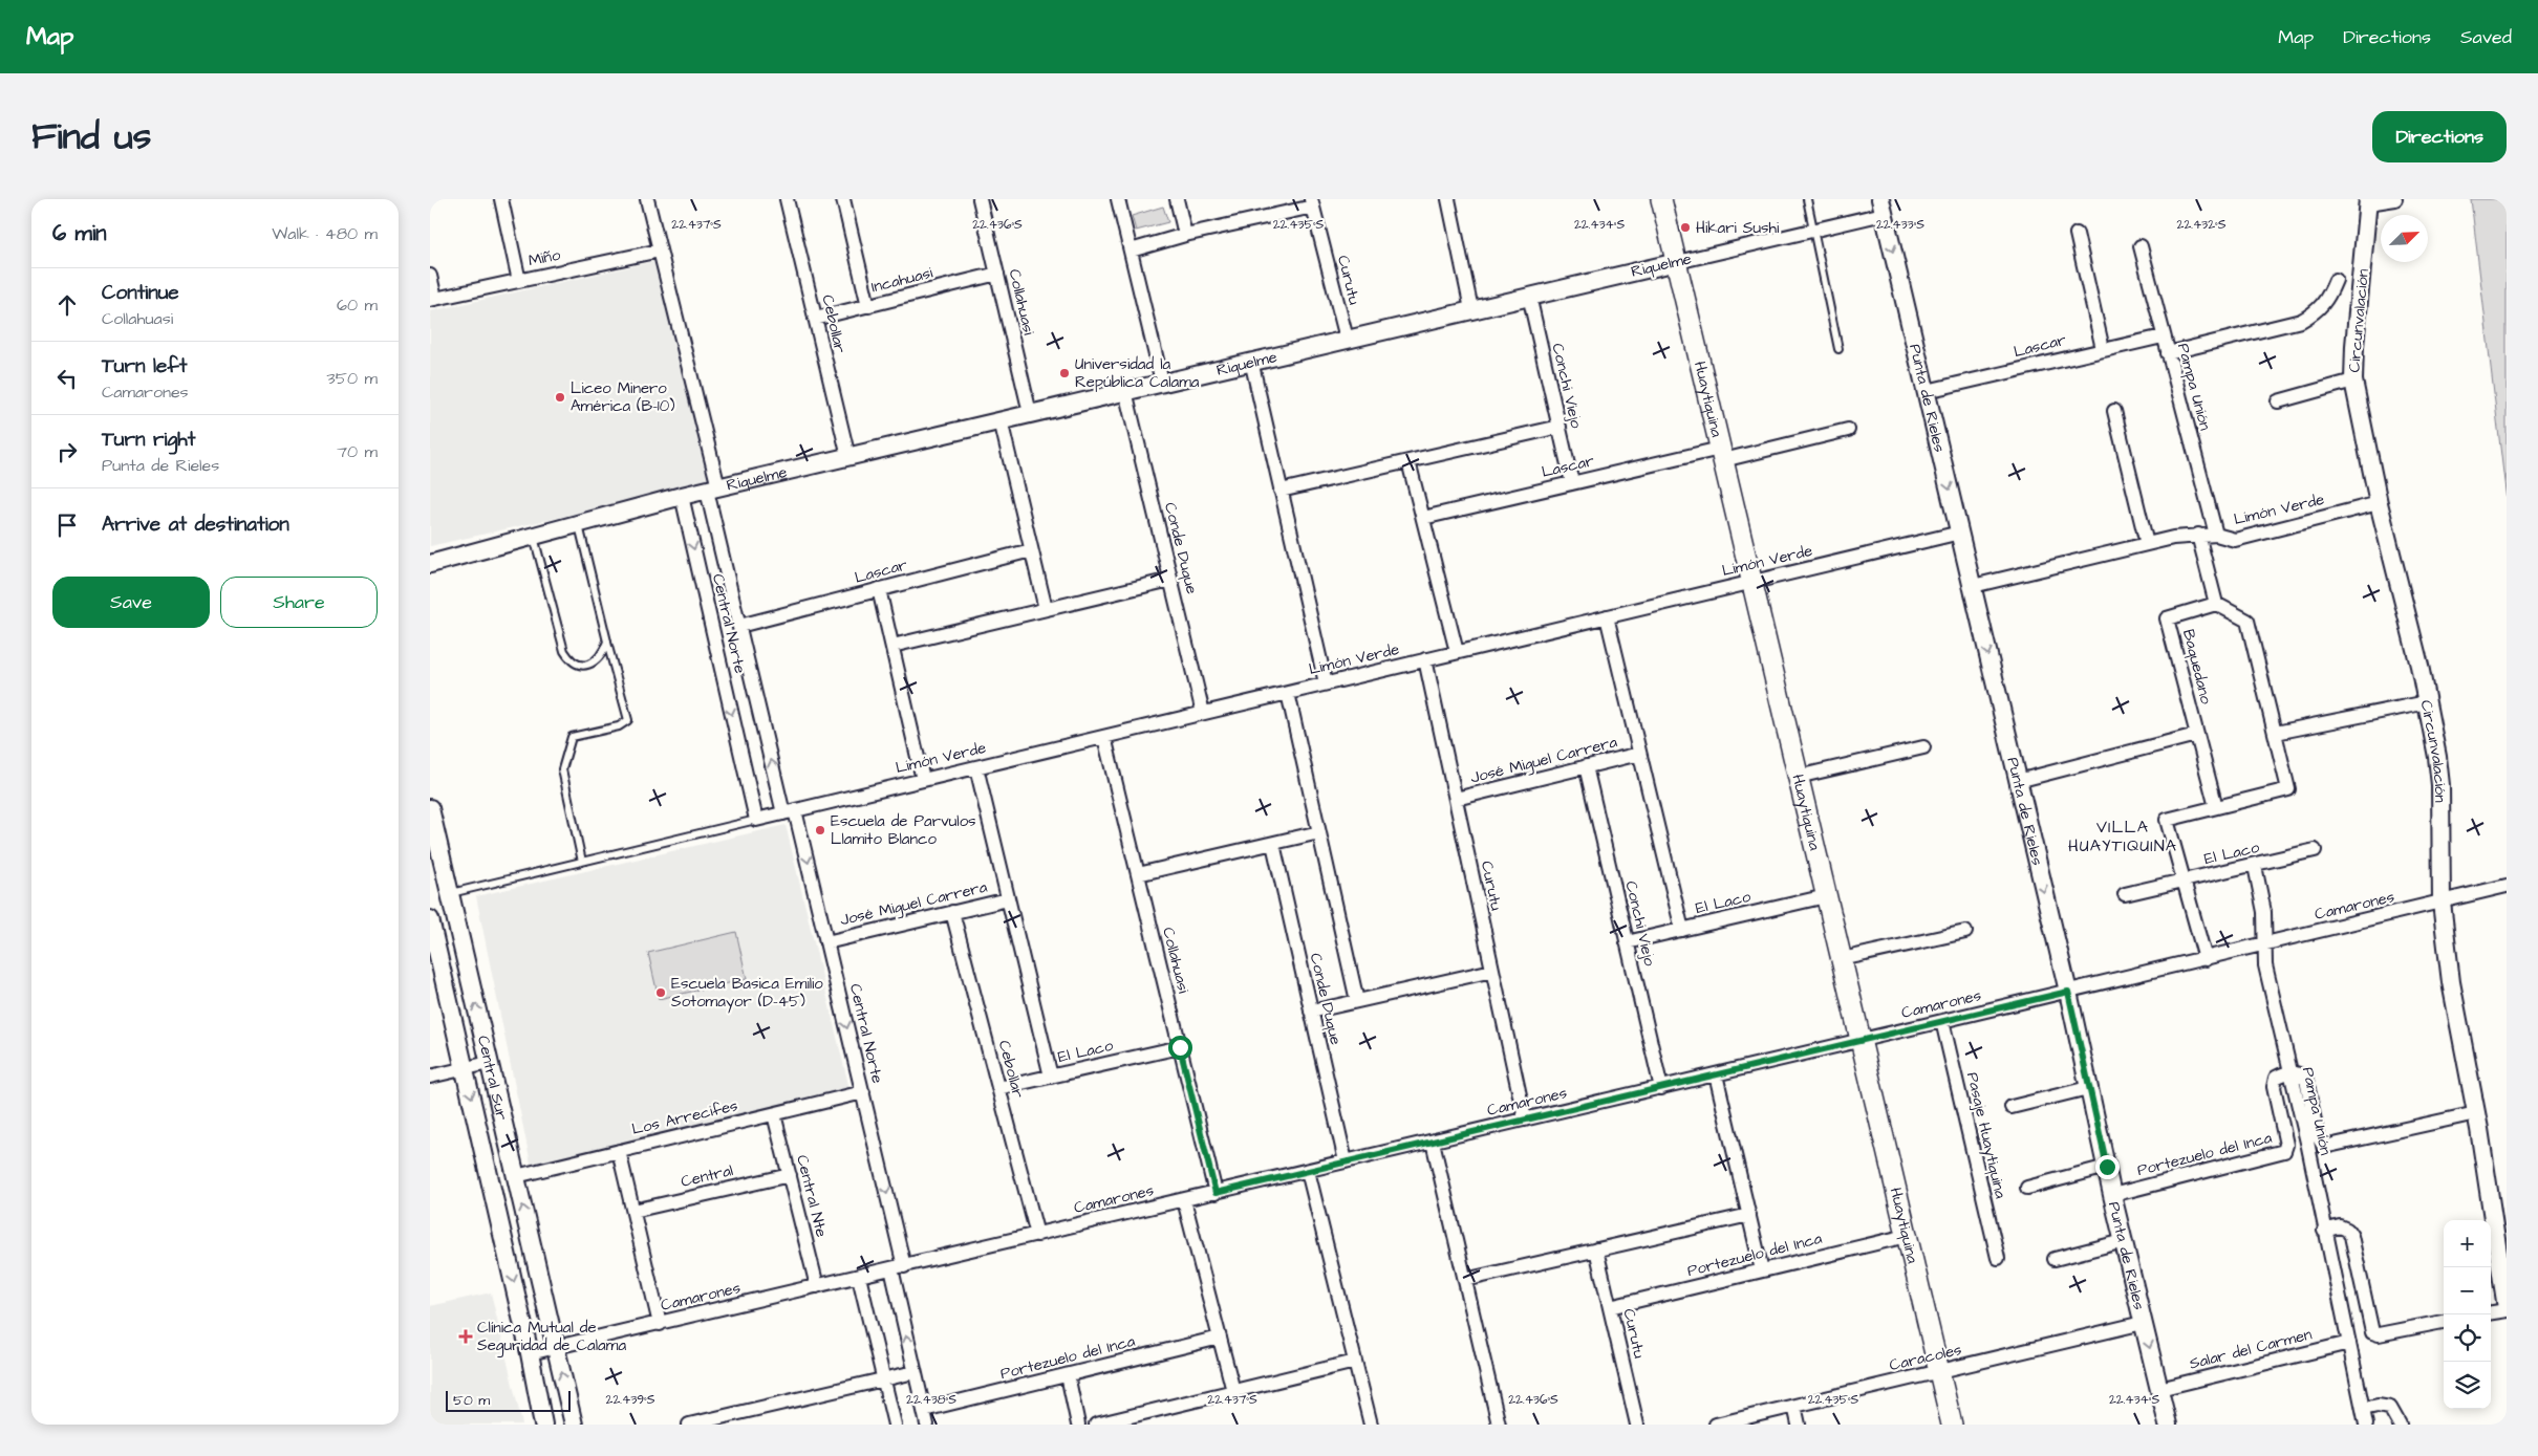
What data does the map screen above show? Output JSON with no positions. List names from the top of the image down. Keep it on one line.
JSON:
{"streets":{"main road":["Huaytiquina"],"street":["Miño","Riquelme","Incahuasi","Curutu","Collahuasi","Circunvalación","Cebollar","Lascar","Conchi Viejo","Pampa Unión","Punta de Rieles","Limón Verde","Conde Duque","Central Norte","Baquedano","José Miguel Carrera","El Laco","Camarones","Central Sur","Los Arrecifes","Pasaje Huaytiquina","Portezuelo del Inca","Central","Central Nte","Salar del Carmen","Caracoles"]},"crossings":[["Miño","Central Norte"],["Riquelme","Curutu"],["Riquelme","Collahuasi"],["Riquelme","Cebollar"],["Riquelme","Conchi Viejo"],["Riquelme","Huaytiquina"],["Riquelme","Punta de Rieles"],["Riquelme","Conde Duque"],["Riquelme","Central Norte"],["Incahuasi","Collahuasi"],["Incahuasi","Cebollar"],["Curutu","Limón Verde"],["Curutu","José Miguel Carrera"],["Curutu","Camarones"],["Curutu","Portezuelo del Inca"],["Collahuasi","Limón Verde"],["Collahuasi","El Laco"],["Collahuasi","Camarones"],["Circunvalación","Limón Verde"],["Circunvalación","Camarones"],["Cebollar","José Miguel Carrera"],["Cebollar","El Laco"],["Cebollar","Camarones"],["Lascar","Conchi Viejo"],["Lascar","Pampa Unión"],["Lascar","Huaytiquina"],["Lascar","Punta de Rieles"],["Lascar","Central Norte"],["Conchi Viejo","José Miguel Carrera"],["Conchi Viejo","El Laco"],["Conchi Viejo","Camarones"],["Pampa Unión","Limón Verde"],["Pampa Unión","El Laco"],["Pampa Unión","Camarones"],["Pampa Unión","Portezuelo del Inca"],["Pampa Unión","Salar del Carmen"],["Huaytiquina","Limón Verde"],["Huaytiquina","El Laco"],["Huaytiquina","Camarones"],["Huaytiquina","Portezuelo del Inca"],["Huaytiquina","Caracoles"],["Punta de Rieles","Limón Verde"],["Punta de Rieles","Camarones"],["Punta de Rieles","Portezuelo del Inca"],["Punta de Rieles","Salar del Carmen"],["Punta de Rieles","Caracoles"],["Limón Verde","Conde Duque"],["Limón Verde","Central Norte"],["Conde Duque","Camarones"],["Central Norte","José Miguel Carrera"],["Central Norte","Camarones"],["Central Norte","Los Arrecifes"],["Central Norte","Portezuelo del Inca"],["Camarones","Central Sur"],["Camarones","Pasaje Huaytiquina"],["Camarones","Central Nte"],["Central Sur","Los Arrecifes"],["Los Arrecifes","Central Nte"],["Central","Central Nte"]],"one_way":["Punta de Rieles"],"districts":["VILLA HUAYTIQUINA"],"places":{"other":["Hikari Sushi","Universidad la República Calama","Liceo Minero América (B-10)","Escuela de Parvulos Llamito Blanco","Escuela Basica Emilio Sotomayor (D-45)"],"health":["Clínica Mutual de Seguridad de Calama"]},"scale_bar":"50 m","north":"top right","page":{"header":"Map","nav":["Map","Directions","Saved"],"title":"Find us","buttons":["Directions",["Save","Share"]],"heading":["6 min","Walk · 480 m"],"list":[["Continue","Collahuasi","60 m"],["Turn left","Camarones","350 m"],["Turn right","Punta de Rieles","70 m"],"Arrive at destination"],"map_buttons":["+","−"],"scale":"50 m"},"coordinates":["22.437°S","22.436°S","22.435°S","22.434°S","22.433°S","22.432°S","22.439°S","22.438°S"]}
